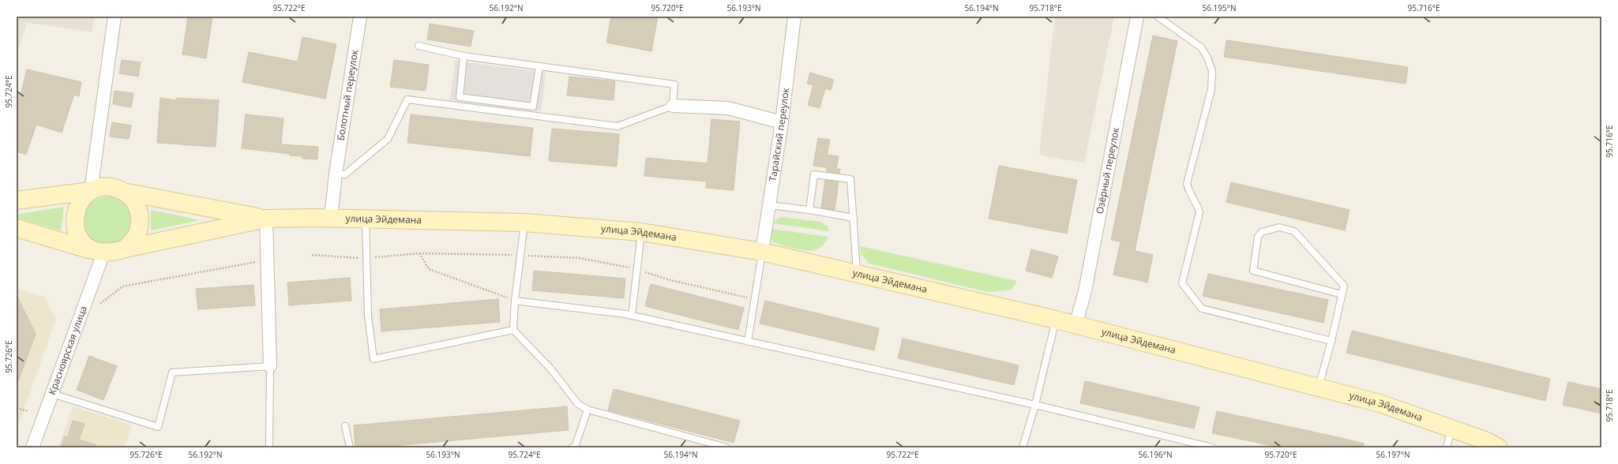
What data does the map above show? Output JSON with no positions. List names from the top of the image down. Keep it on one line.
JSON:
{"streets":{"main road":["улица Эйдемана"],"street":["Болотный переулок","Тарайский переулок","Озёрный переулок","Красноярская улица"]},"crossings":[["Болотный переулок","улица Эйдемана"],["Тарайский переулок","улица Эйдемана"],["Озёрный переулок","улица Эйдемана"]],"coordinates":["95.722°E","56.192°N","95.720°E","56.193°N","56.194°N","95.718°E","56.195°N","95.716°E","95.724°E","95.726°E","56.196°N","56.197°N"]}
